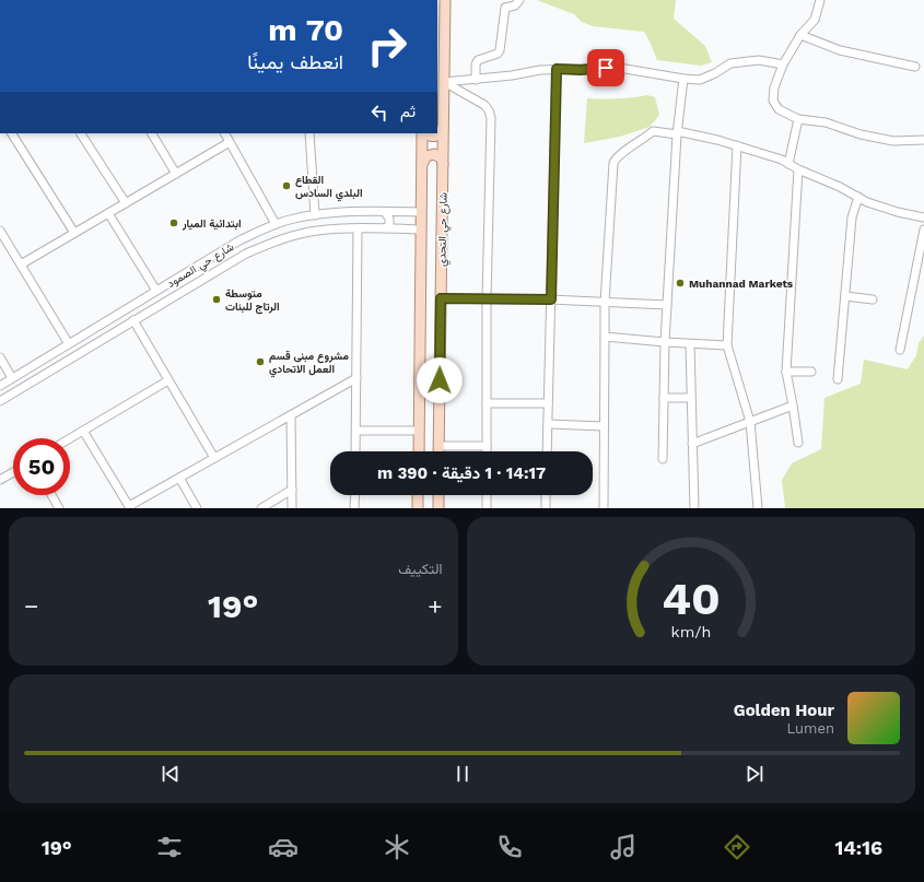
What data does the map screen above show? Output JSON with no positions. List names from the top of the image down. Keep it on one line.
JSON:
{"streets":{"main road":["شارع حي التحدي"],"street":["شارع حي الصمود"]},"crossings":[["شارع حي التحدي","شارع حي الصمود"]],"places":["القطاع البلدي السادس","ابتدائية الميار","Muhannad Markets","متوسطة الرتاج للبنات","مشروع مبنى قسم العمل الاتحادي"],"page":{"turn":["70 m","انعطف يمينًا"],"then":"ثم","limit":"50","trip":"14:17 · 1 دقيقة · 390 m","tile":"التكييف","heat":["−","19°","+"],"song":["Golden Hour","Lumen"],"tabs":["14:16","19°"],"gauge":["40","km/h"]}}
